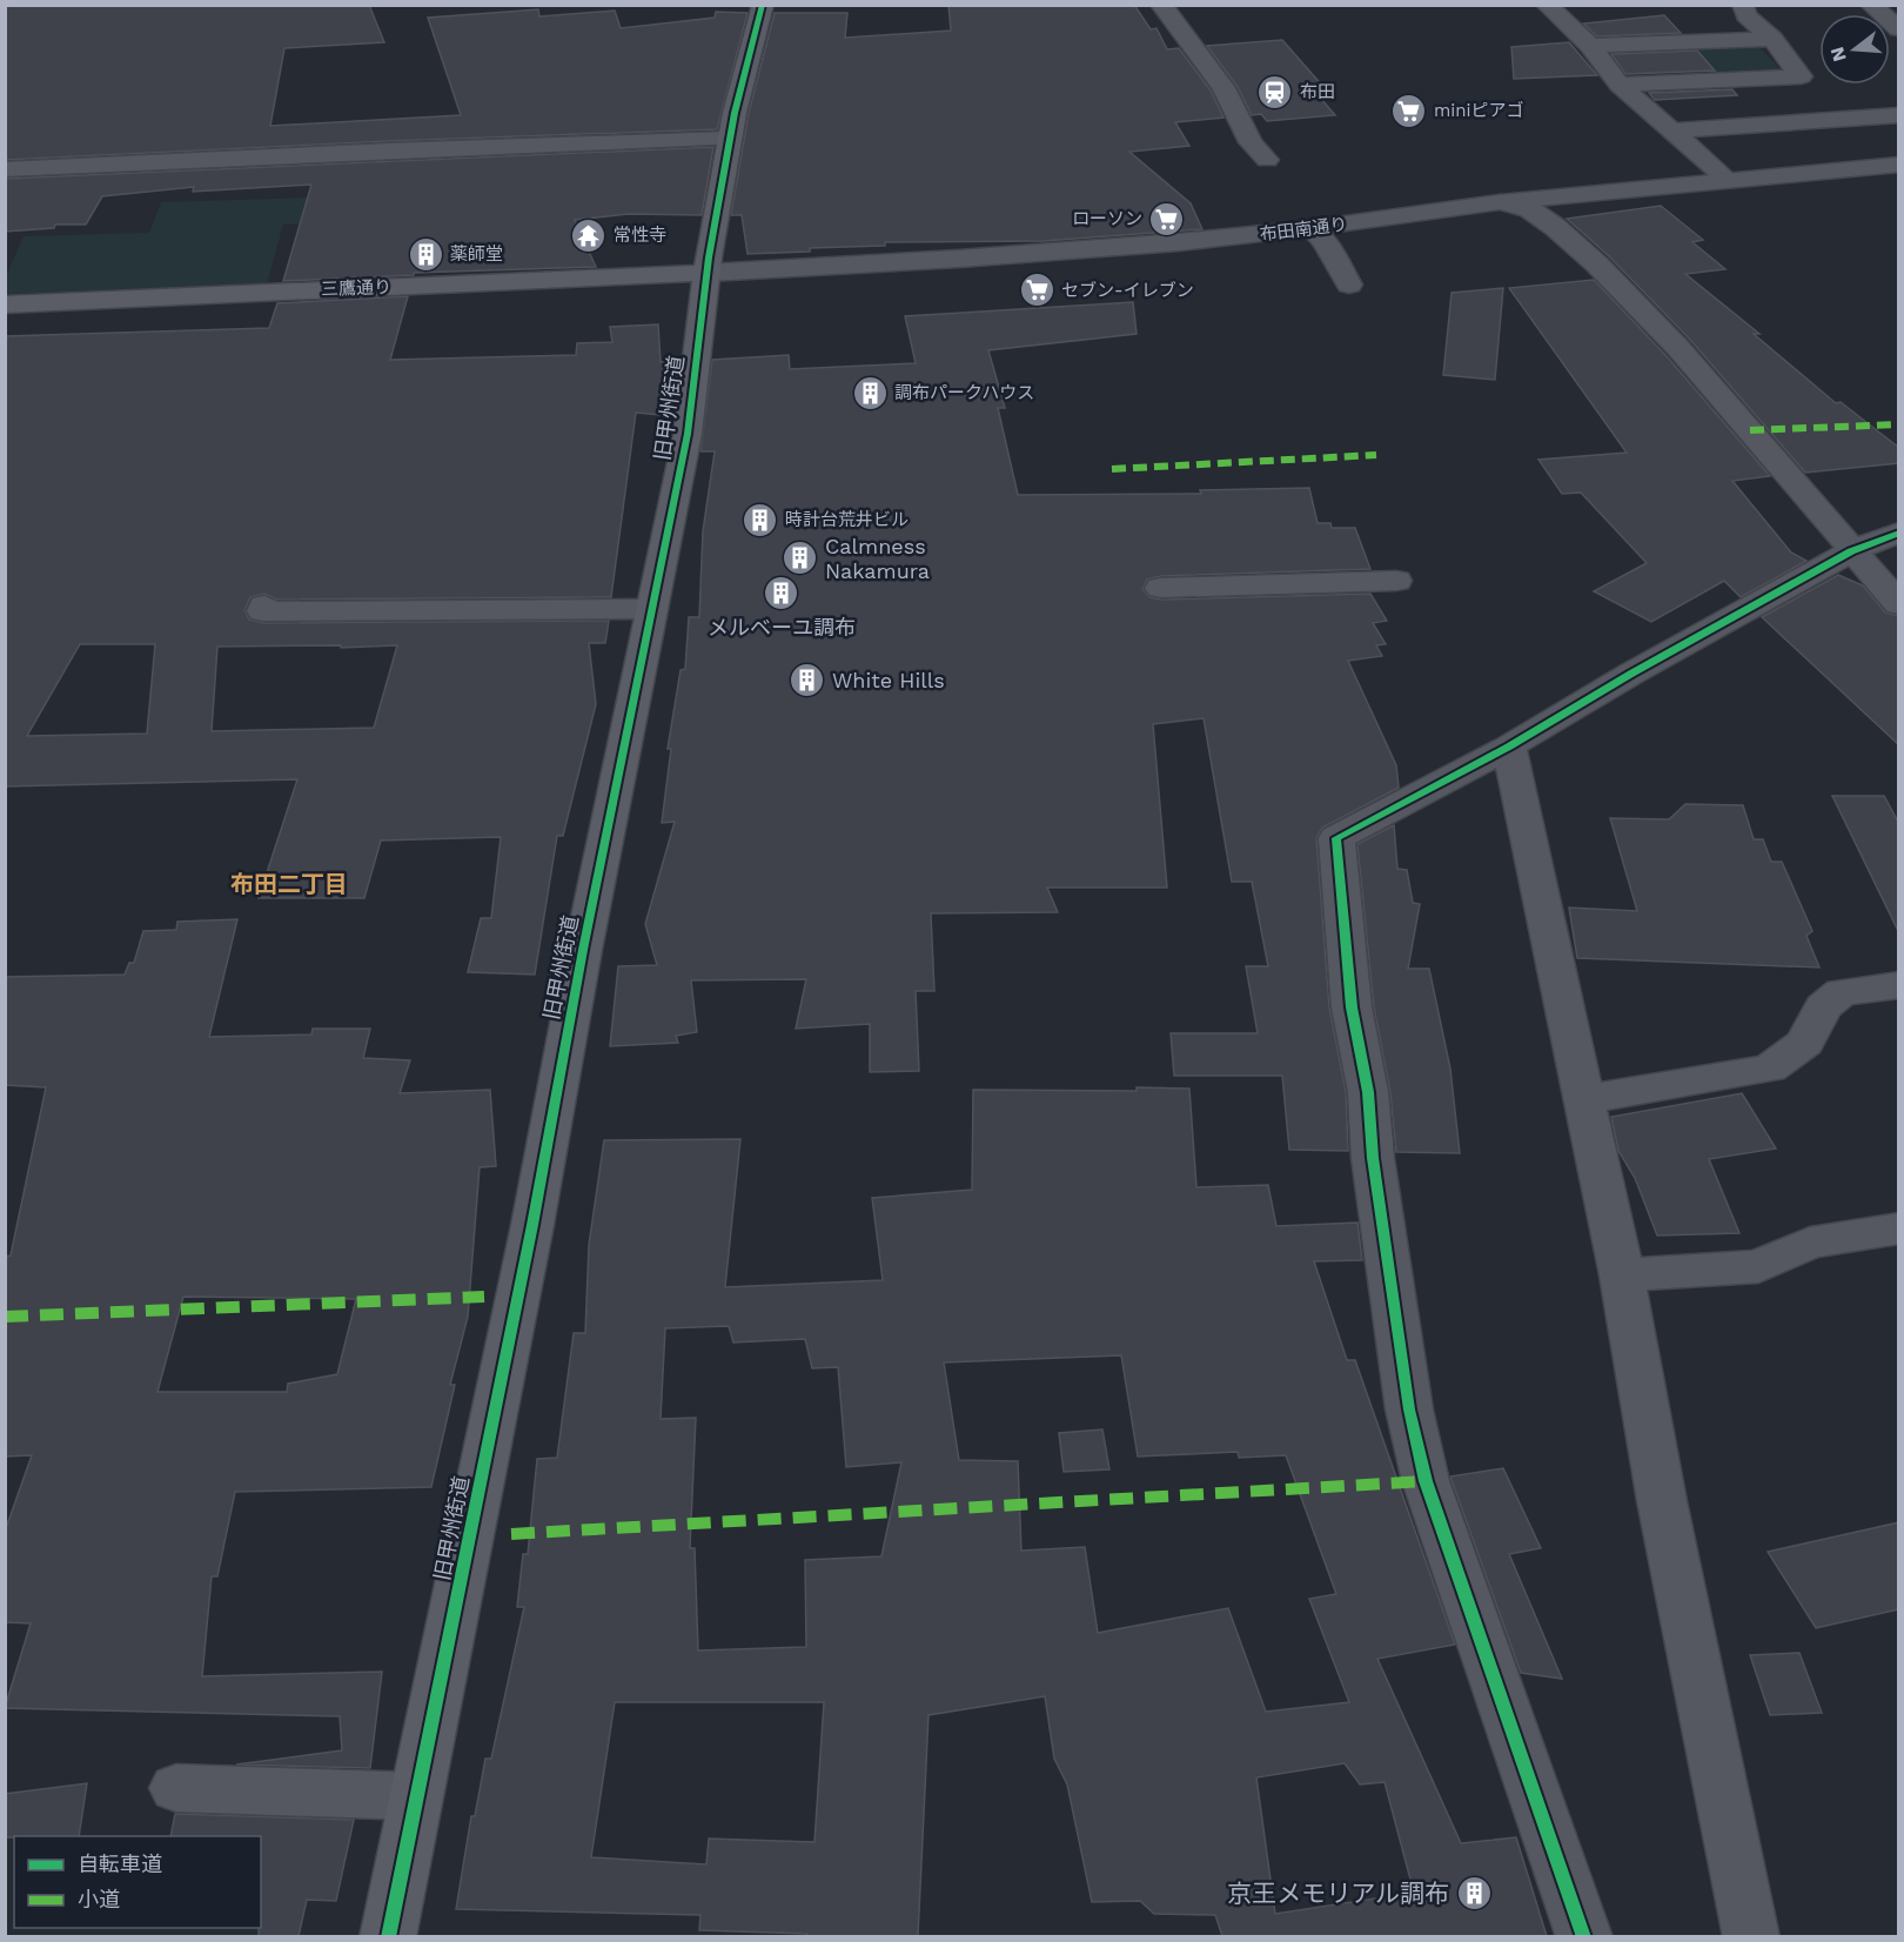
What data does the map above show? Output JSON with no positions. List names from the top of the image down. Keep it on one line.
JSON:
{"streets":{"main road":["三鷹通り","旧甲州街道"],"street":["布田南通り"]},"crossings":[["布田南通り","三鷹通り"],["布田南通り","旧甲州街道"],["三鷹通り","旧甲州街道"]],"districts":["布田二丁目"],"places":{"station":["布田"],"supermarket":["miniピアゴ","ローソン","セブン-イレブン"],"temple":["常性寺"],"building":["薬師堂","調布パークハウス","時計台荒井ビル","Calmness Nakamura","メルベーユ調布","White Hills","京王メモリアル調布"]},"legend":["自転車道","小道"],"north":"left"}
